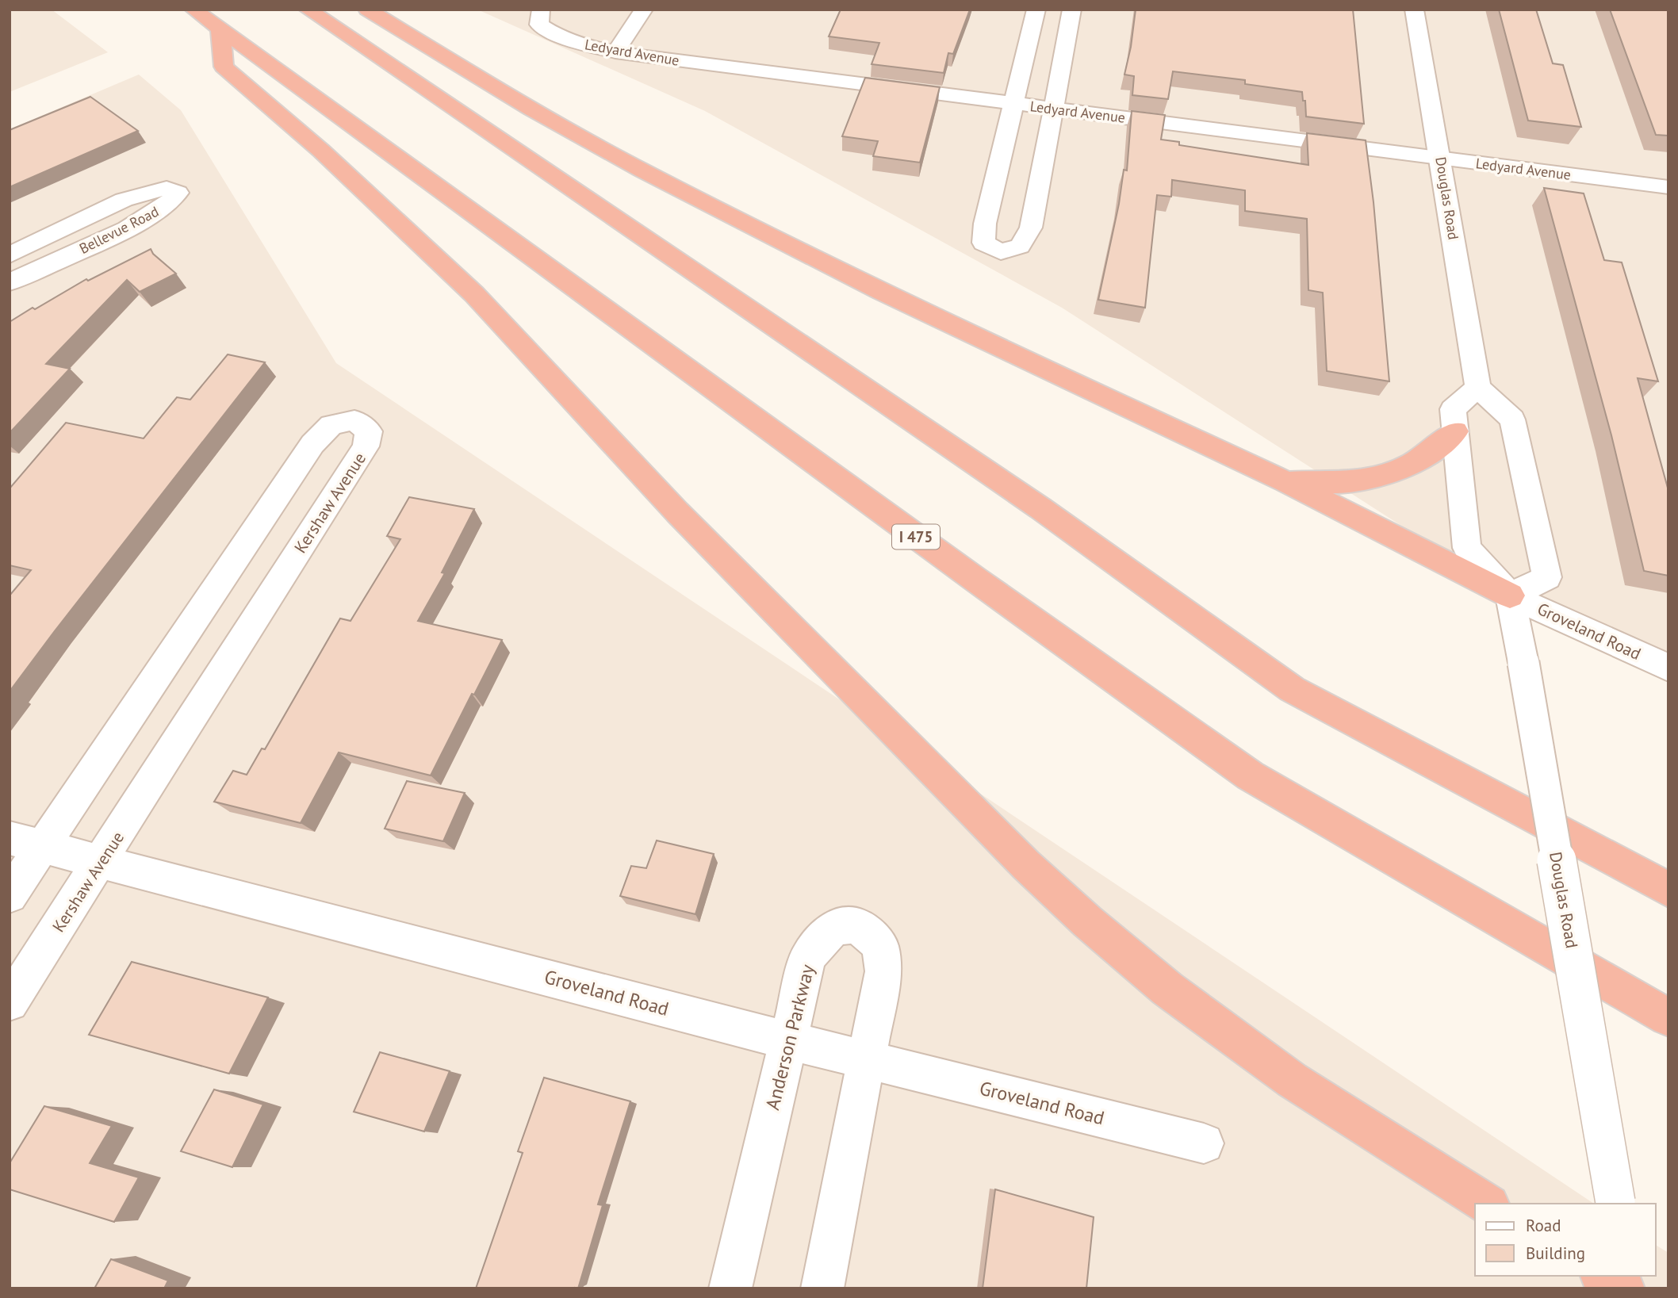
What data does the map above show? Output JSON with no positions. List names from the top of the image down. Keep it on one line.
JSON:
{"streets":{"highway":["I 475"],"street":["Ledyard Avenue","Douglas Road","Bellevue Road","Kershaw Avenue","Groveland Road","Anderson Parkway"]},"crossings":[["Ledyard Avenue","Douglas Road"],["Douglas Road","Groveland Road"],["Kershaw Avenue","Groveland Road"],["Groveland Road","Anderson Parkway"]],"legend":["Road","Building"]}
